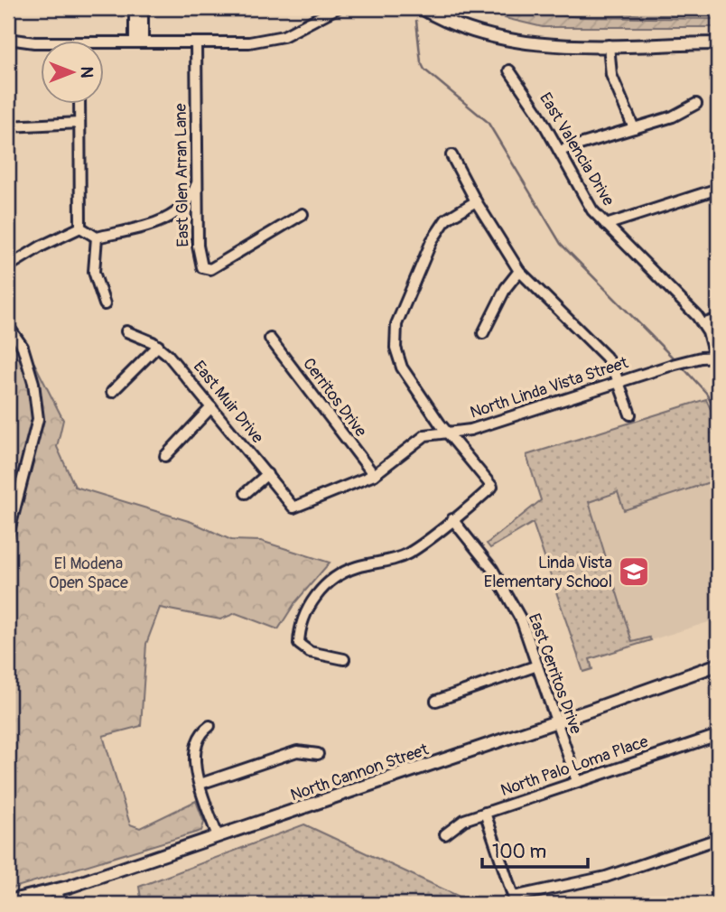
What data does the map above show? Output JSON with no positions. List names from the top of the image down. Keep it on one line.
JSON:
{"streets":{"main road":["North Cannon Street"],"street":["East Valencia Drive","East Glen Arran Lane","North Linda Vista Street","Cerritos Drive","East Muir Drive","East Cerritos Drive","North Palo Loma Place"]},"crossings":[["East Valencia Drive","North Linda Vista Street"],["North Linda Vista Street","Cerritos Drive"],["North Linda Vista Street","East Muir Drive"],["East Cerritos Drive","North Palo Loma Place"],["East Cerritos Drive","North Cannon Street"]],"parks":["El Modena Open Space"],"places":{"school or university":["Linda Vista Elementary School"]},"scale_bar":"100 m","north":"right"}
